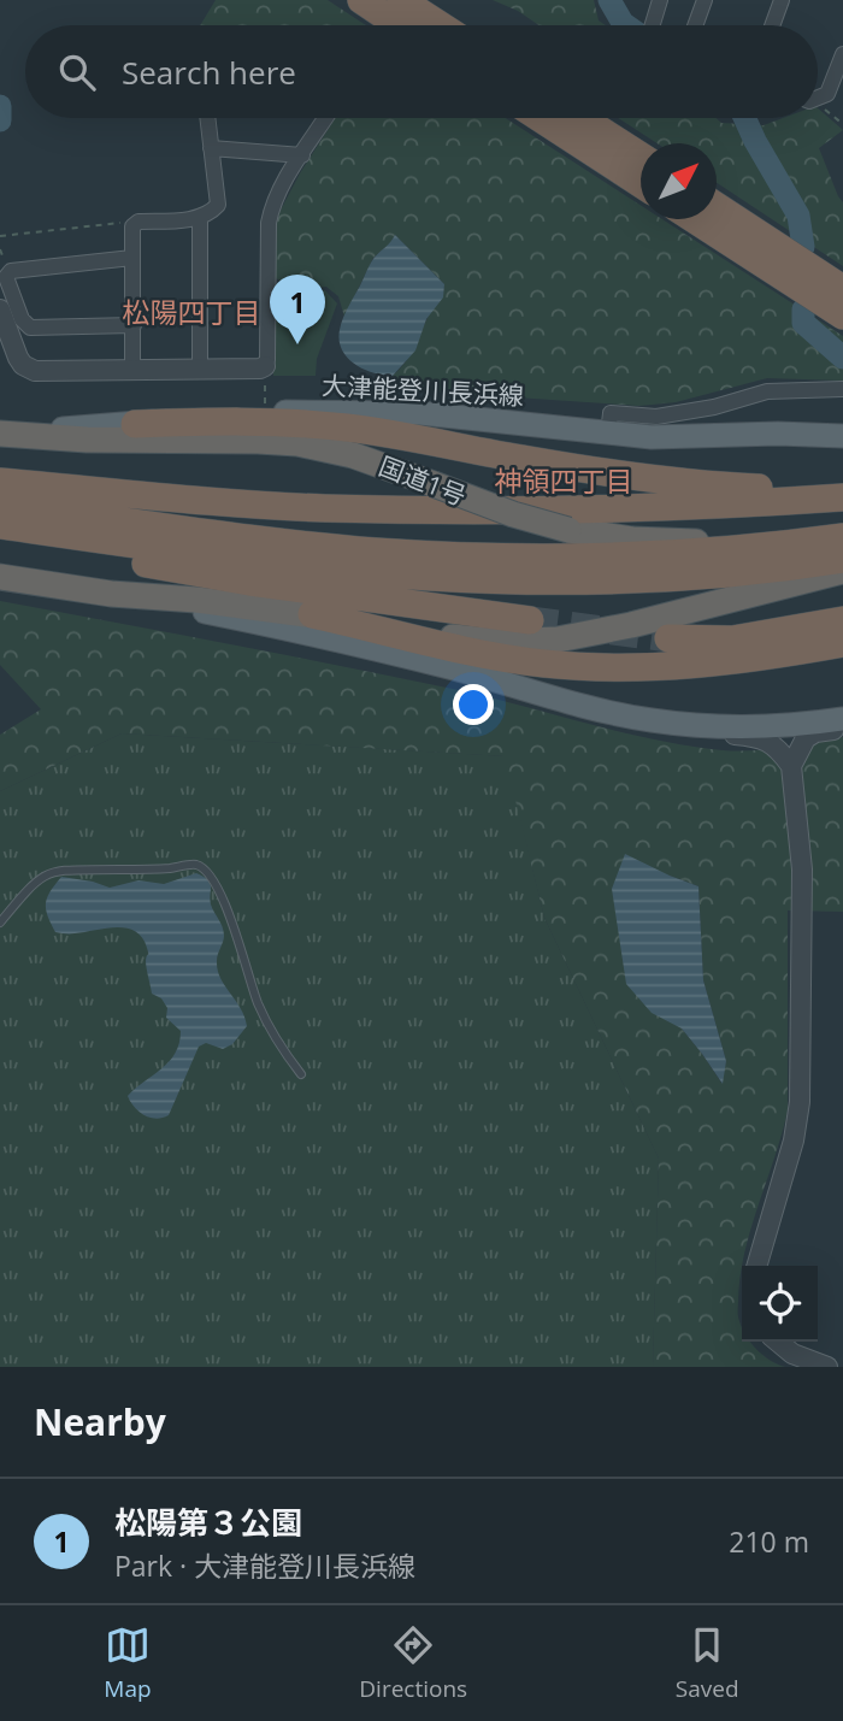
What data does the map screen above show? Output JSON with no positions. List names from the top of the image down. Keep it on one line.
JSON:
{"streets":{"highway":["国道1号"],"main road":["大津能登川長浜線"]},"crossings":[["大津能登川長浜線","国道1号"]],"districts":["松陽四丁目","神領四丁目"],"north":"top right","page":{"search":"Search here","pins":"1","heading":"Nearby","list":[{"mark":"1","name":"松陽第３公園","note":"Park · 大津能登川長浜線","value":"210 m"}],"nav":["Map","Directions","Saved"]}}
